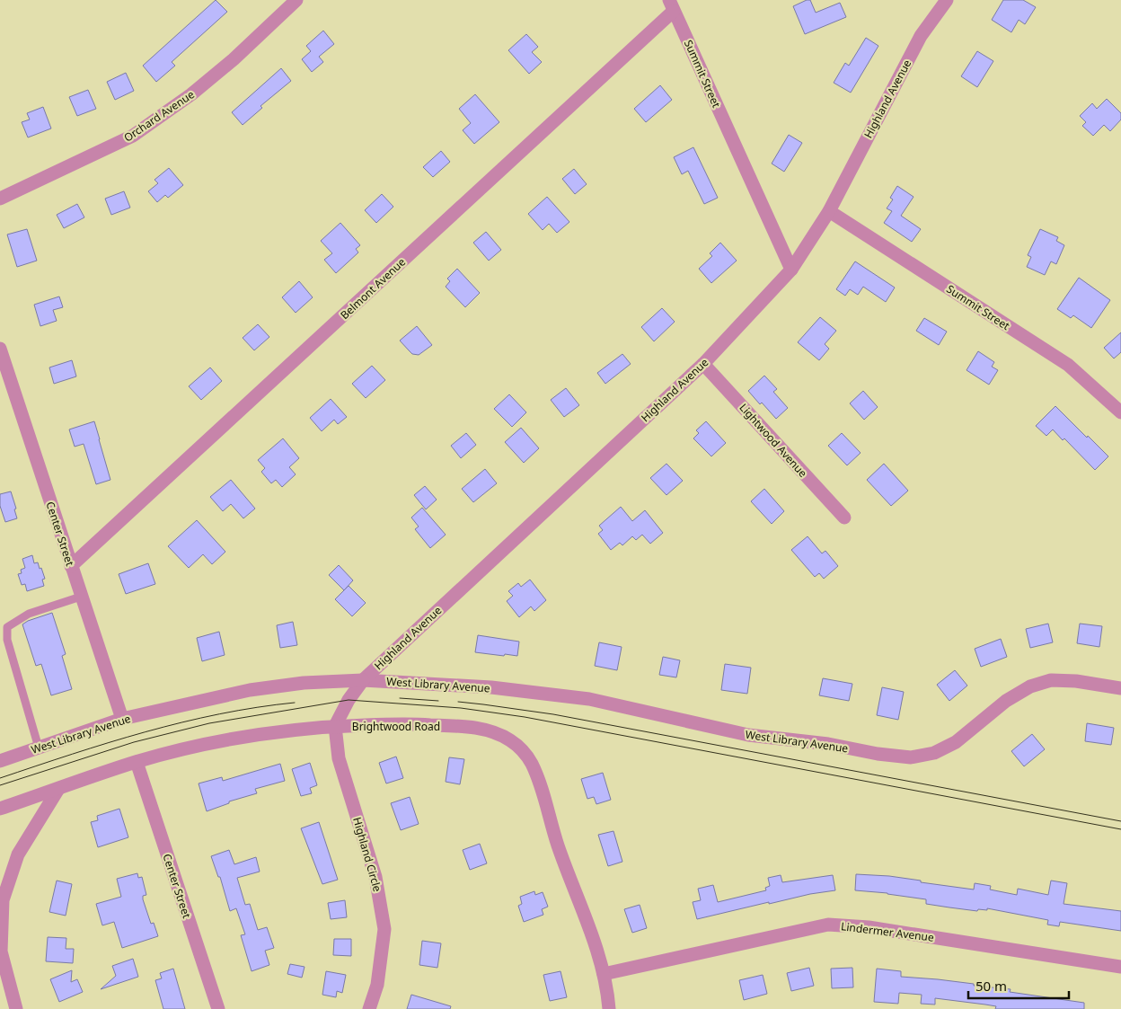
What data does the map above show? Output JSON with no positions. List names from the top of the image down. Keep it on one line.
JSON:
{"streets":{"street":["Summit Street","Highland Avenue","Orchard Avenue","Belmont Avenue","Lightwood Avenue","Center Street","West Library Avenue","Brightwood Road","Highland Circle","Lindermer Avenue"]},"crossings":[["Summit Street","Highland Avenue"],["Summit Street","Belmont Avenue"],["Highland Avenue","Lightwood Avenue"],["Highland Avenue","West Library Avenue"],["Highland Avenue","Brightwood Road"],["Highland Avenue","Highland Circle"],["Belmont Avenue","Center Street"],["Center Street","West Library Avenue"],["Center Street","Brightwood Road"],["Brightwood Road","Highland Circle"],["Brightwood Road","Lindermer Avenue"]],"scale_bar":"50 m"}
